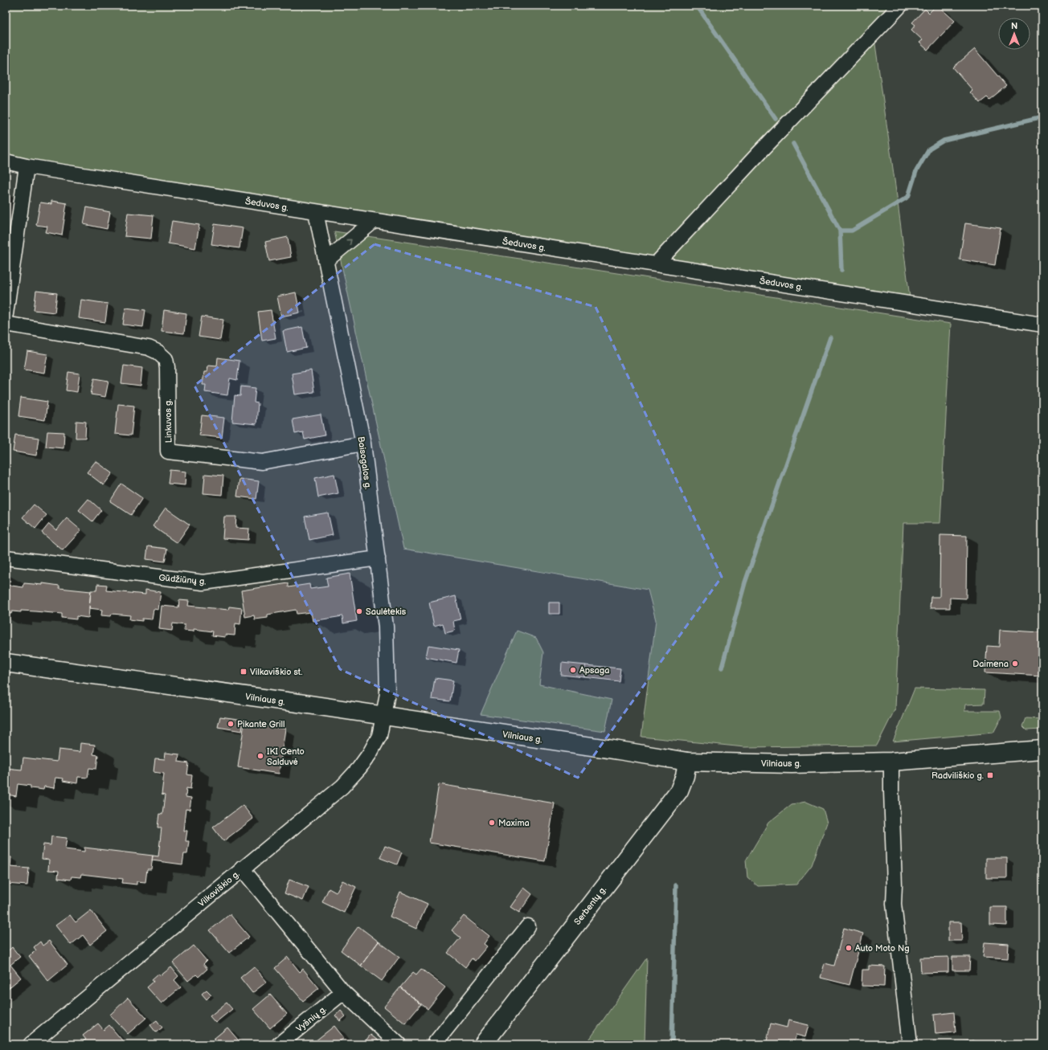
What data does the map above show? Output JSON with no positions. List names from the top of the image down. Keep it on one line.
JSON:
{"streets":{"main road":["Vilniaus g.","Serbentų g."],"street":["Šeduvos g.","Linkuvos g.","Baisogalos g.","Gūdžiūnų g.","Vilkaviškio g.","Vyšnių g."]},"crossings":[["Šeduvos g.","Baisogalos g."],["Linkuvos g.","Baisogalos g."],["Baisogalos g.","Gūdžiūnų g."],["Baisogalos g.","Vilniaus g."],["Baisogalos g.","Vilkaviškio g."],["Vilniaus g.","Vilkaviškio g."],["Vilniaus g.","Serbentų g."]],"places":{"other":["Saulėtekis","Daimena","Apsaga","Pikante Grill","IKI Cento Salduvė","Maxima","Auto Moto Ng"],"transit":["Vilkaviškio st.","Radviliškio g."]},"north":"top"}
